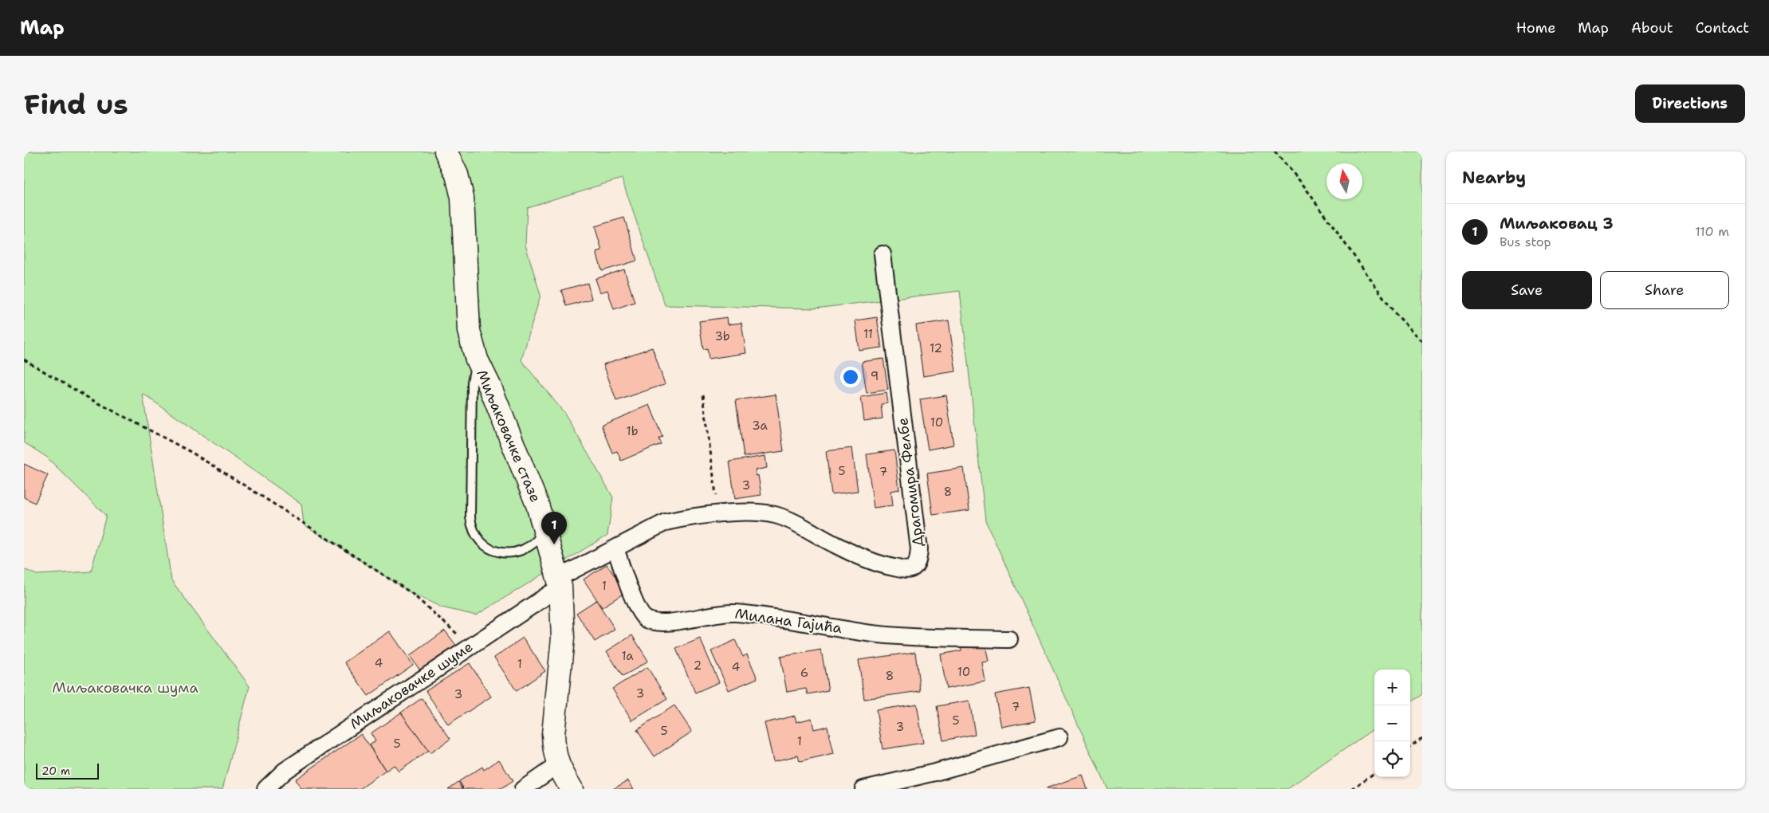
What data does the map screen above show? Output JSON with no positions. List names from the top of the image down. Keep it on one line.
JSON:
{"streets":{"street":["Миљаковачке стазе","Драгомира Фелбе","Милана Гајића","Миљаковачке шуме"]},"crossings":[["Миљаковачке стазе","Драгомира Фелбе"],["Миљаковачке стазе","Миљаковачке шуме"],["Драгомира Фелбе","Милана Гајића"],["Драгомира Фелбе","Миљаковачке шуме"]],"parks":["Миљаковачка шума"],"house_numbers":["11","3b","12","9","10","3a","1b","5","7","3","8","1","1a","4","1","2","4","10","6","8","3","3","7","5","3","5","1","5"],"scale_bar":"20 m","north":"top","page":{"header":"Map","nav":["Home","Map","About","Contact"],"buttons":["Directions",["Save","Share"]],"title":"Find us","heading":"Nearby","list":[{"mark":"1","name":"Миљаковац 3","note":"Bus stop","value":"110 m"}],"pins":"1","map_buttons":["+","−"],"scale":"20 m"}}
